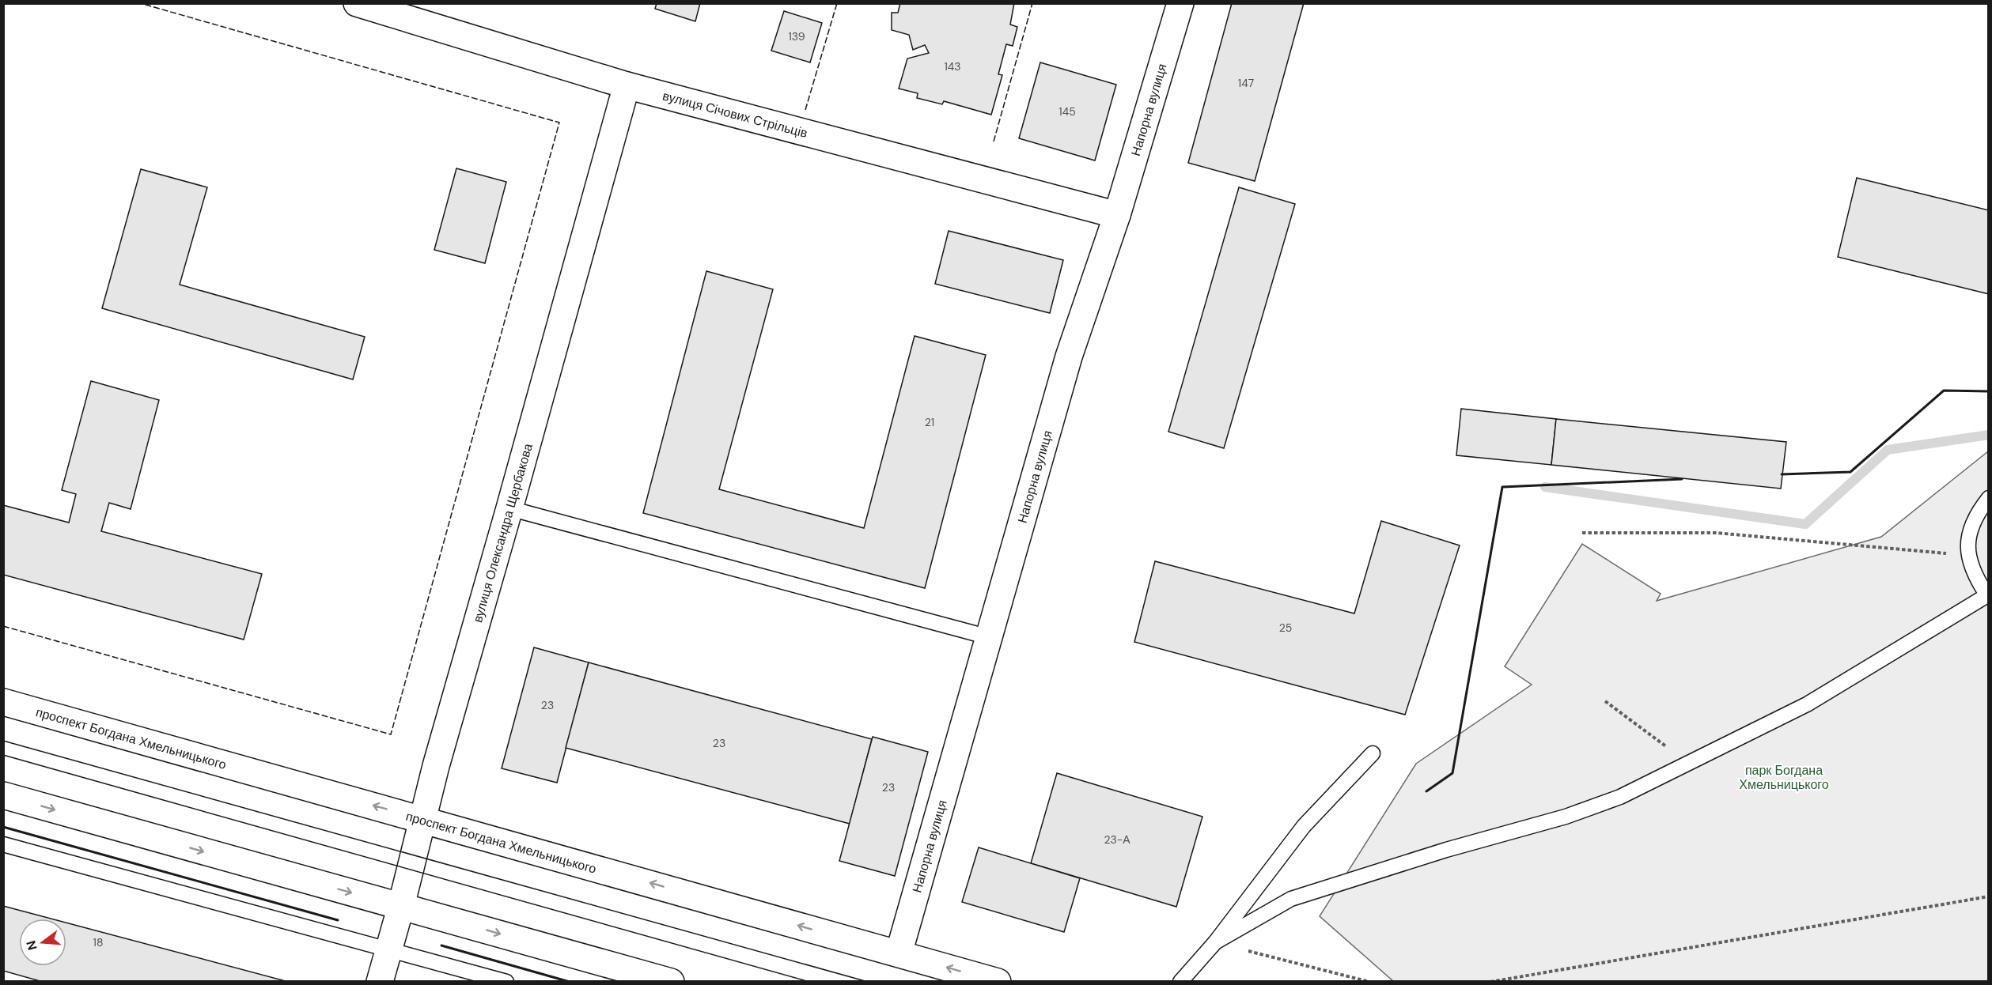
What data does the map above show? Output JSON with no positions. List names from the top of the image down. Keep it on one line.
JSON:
{"streets":{"street":["Напорна вулиця","вулиця Січових Стрільців","вулиця Олександра Щербакова","проспект Богдана Хмельницького"]},"crossings":[["Напорна вулиця","вулиця Січових Стрільців"],["Напорна вулиця","проспект Богдана Хмельницького"],["вулиця Січових Стрільців","вулиця Олександра Щербакова"],["вулиця Олександра Щербакова","проспект Богдана Хмельницького"]],"parks":["парк Богдана Хмельницького"],"house_numbers":["139","143","147","145","21","25","23","23","23","23-А","18"],"north":"left"}
